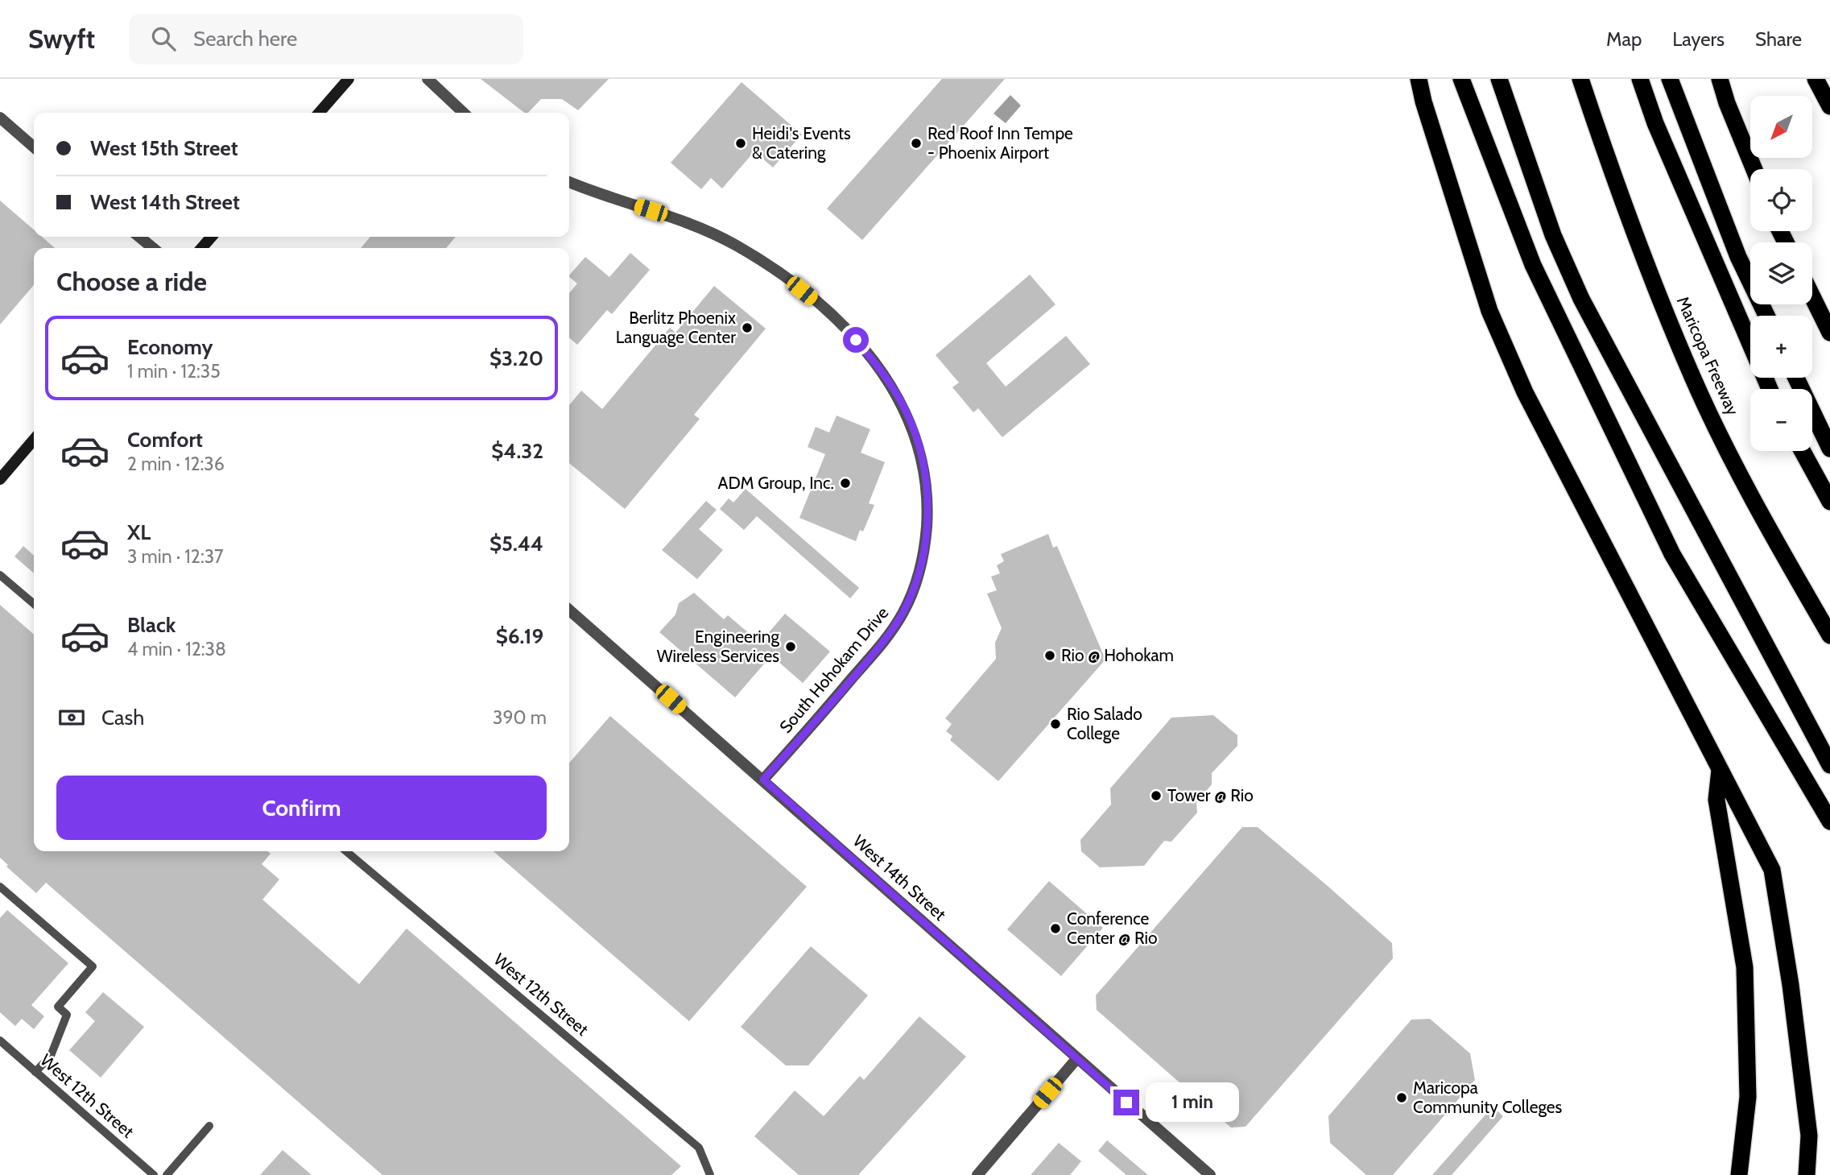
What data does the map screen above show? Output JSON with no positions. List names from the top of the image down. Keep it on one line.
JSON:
{"streets":{"highway":["Maricopa Freeway"],"street":["South Hohokam Drive","West 14th Street"],"lane":["West 12th Street"]},"crossings":[["South Hohokam Drive","West 14th Street"]],"places":["Heidi's Events & Catering","Red Roof Inn Tempe - Phoenix Airport","Berlitz Phoenix Language Center","ADM Group, Inc.","Engineering Wireless Services","Rio @ Hohokam","Rio Salado College","Tower @ Rio","Conference Center @ Rio","Maricopa Community Colleges"],"north":"bottom left","page":{"header":"Swyft","search":"Search here","nav":["Map","Layers","Share"],"map_buttons":["+","−"],"banner":["West 15th Street","West 14th Street"],"heading":"Choose a ride","list":[{"name":"Economy","note":"1 min · 12:35","value":"$3.20"},{"name":"Comfort","note":"2 min · 12:36","value":"$4.32"},{"name":"XL","note":"3 min · 12:37","value":"$5.44"},{"name":"Black","note":"4 min · 12:38","value":"$6.19"}],"pay":["Cash","390 m"],"buttons":"Confirm","bubble":"1 min"}}
